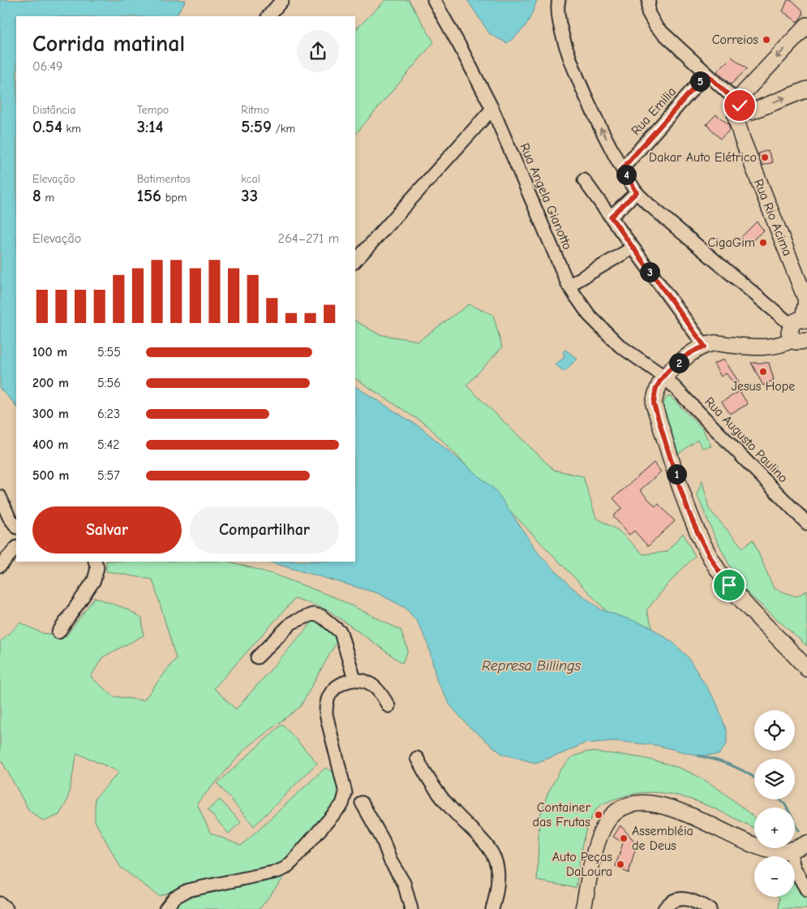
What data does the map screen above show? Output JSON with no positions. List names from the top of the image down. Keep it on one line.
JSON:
{"streets":{"main road":["Rua Rio Acima"],"street":["Rua Emilia","Rua Angela Gianotto","Rua Augusto Paulino"]},"crossings":[["Rua Angela Gianotto","Rua Augusto Paulino"]],"water":["Represa Billings"],"places":["Correios","Dakar Auto Elétrico","CigaGim","Jesus Hope","Container das Frutas","Assembléia de Deus","Auto Peças DaLoura"],"page":{"heading":["Corrida matinal","06:49"],"pins":["5","4","3","2","1"],"stats":[["Distância","0.54 km"],["Tempo","3:14"],["Ritmo","5:59 /km"],["Elevação","8 m"],["Batimentos","156 bpm"],["kcal","33"]],"chart":["Elevação","264–271 m"],"list":[{"name":"100 m","note":"5:55"},{"name":"200 m","note":"5:56"},{"name":"300 m","note":"6:23"},{"name":"400 m","note":"5:42"},{"name":"500 m","note":"5:57"}],"buttons":["Salvar","Compartilhar"],"map_buttons":["+","−"]}}
